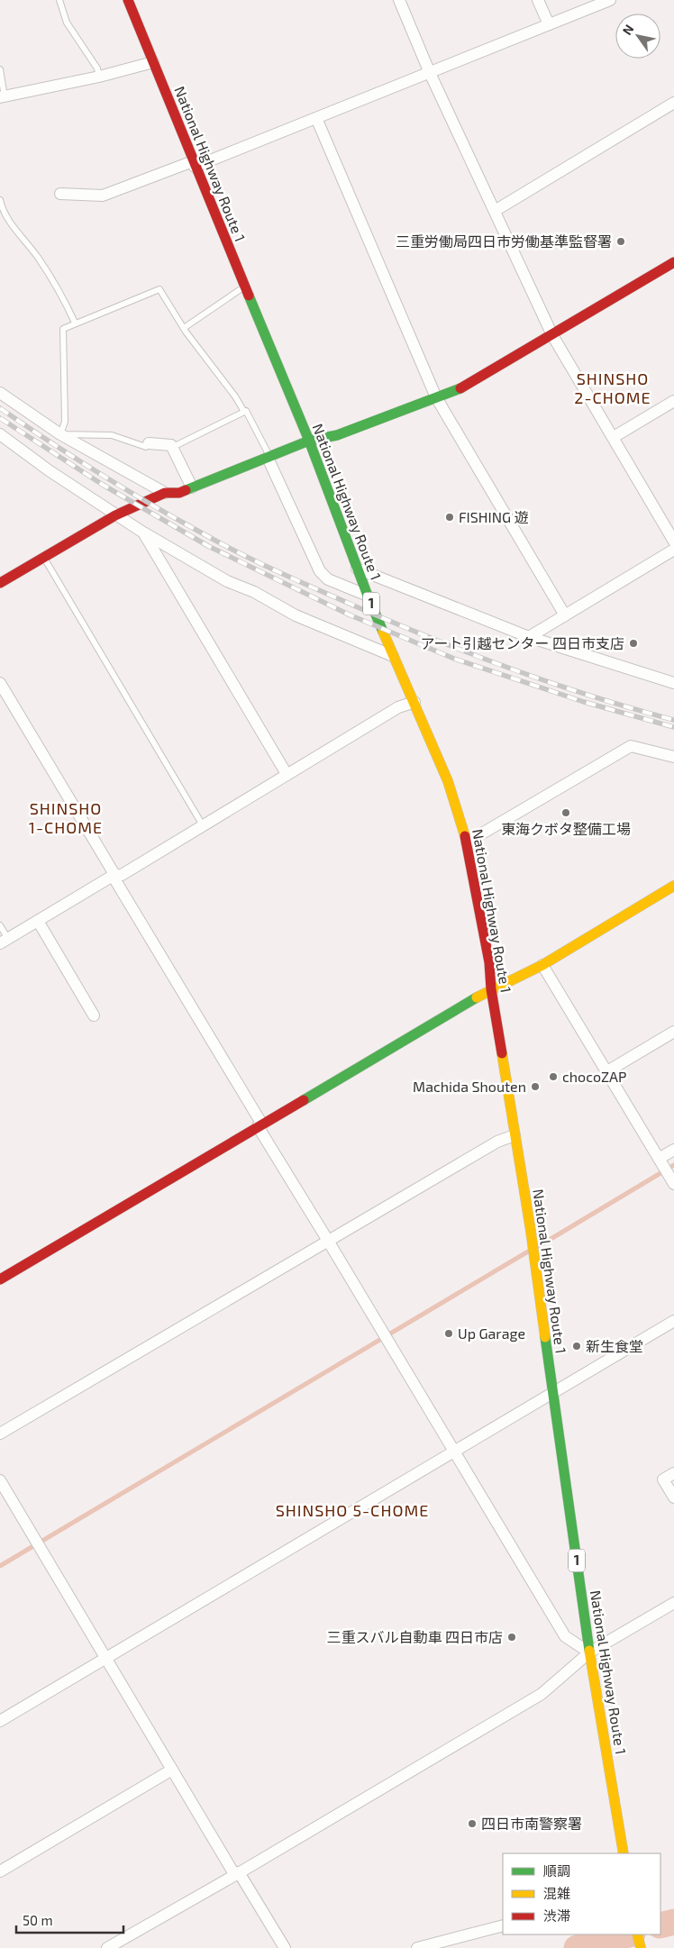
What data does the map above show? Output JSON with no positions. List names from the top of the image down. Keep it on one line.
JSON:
{"streets":{"main road":["National Highway Route 1","1"]},"districts":["SHINSHO 2-CHOME","SHINSHO 1-CHOME","SHINSHO 5-CHOME"],"places":["三重労働局四日市労働基準監督署","FISHING 遊","アート引越センター 四日市支店","東海クボタ整備工場","chocoZAP","Machida Shouten","Up Garage","新生食堂","三重スバル自動車 四日市店","四日市南警察署"],"legend":["順調","混雑","渋滞"],"scale_bar":"50 m","north":"top left"}
